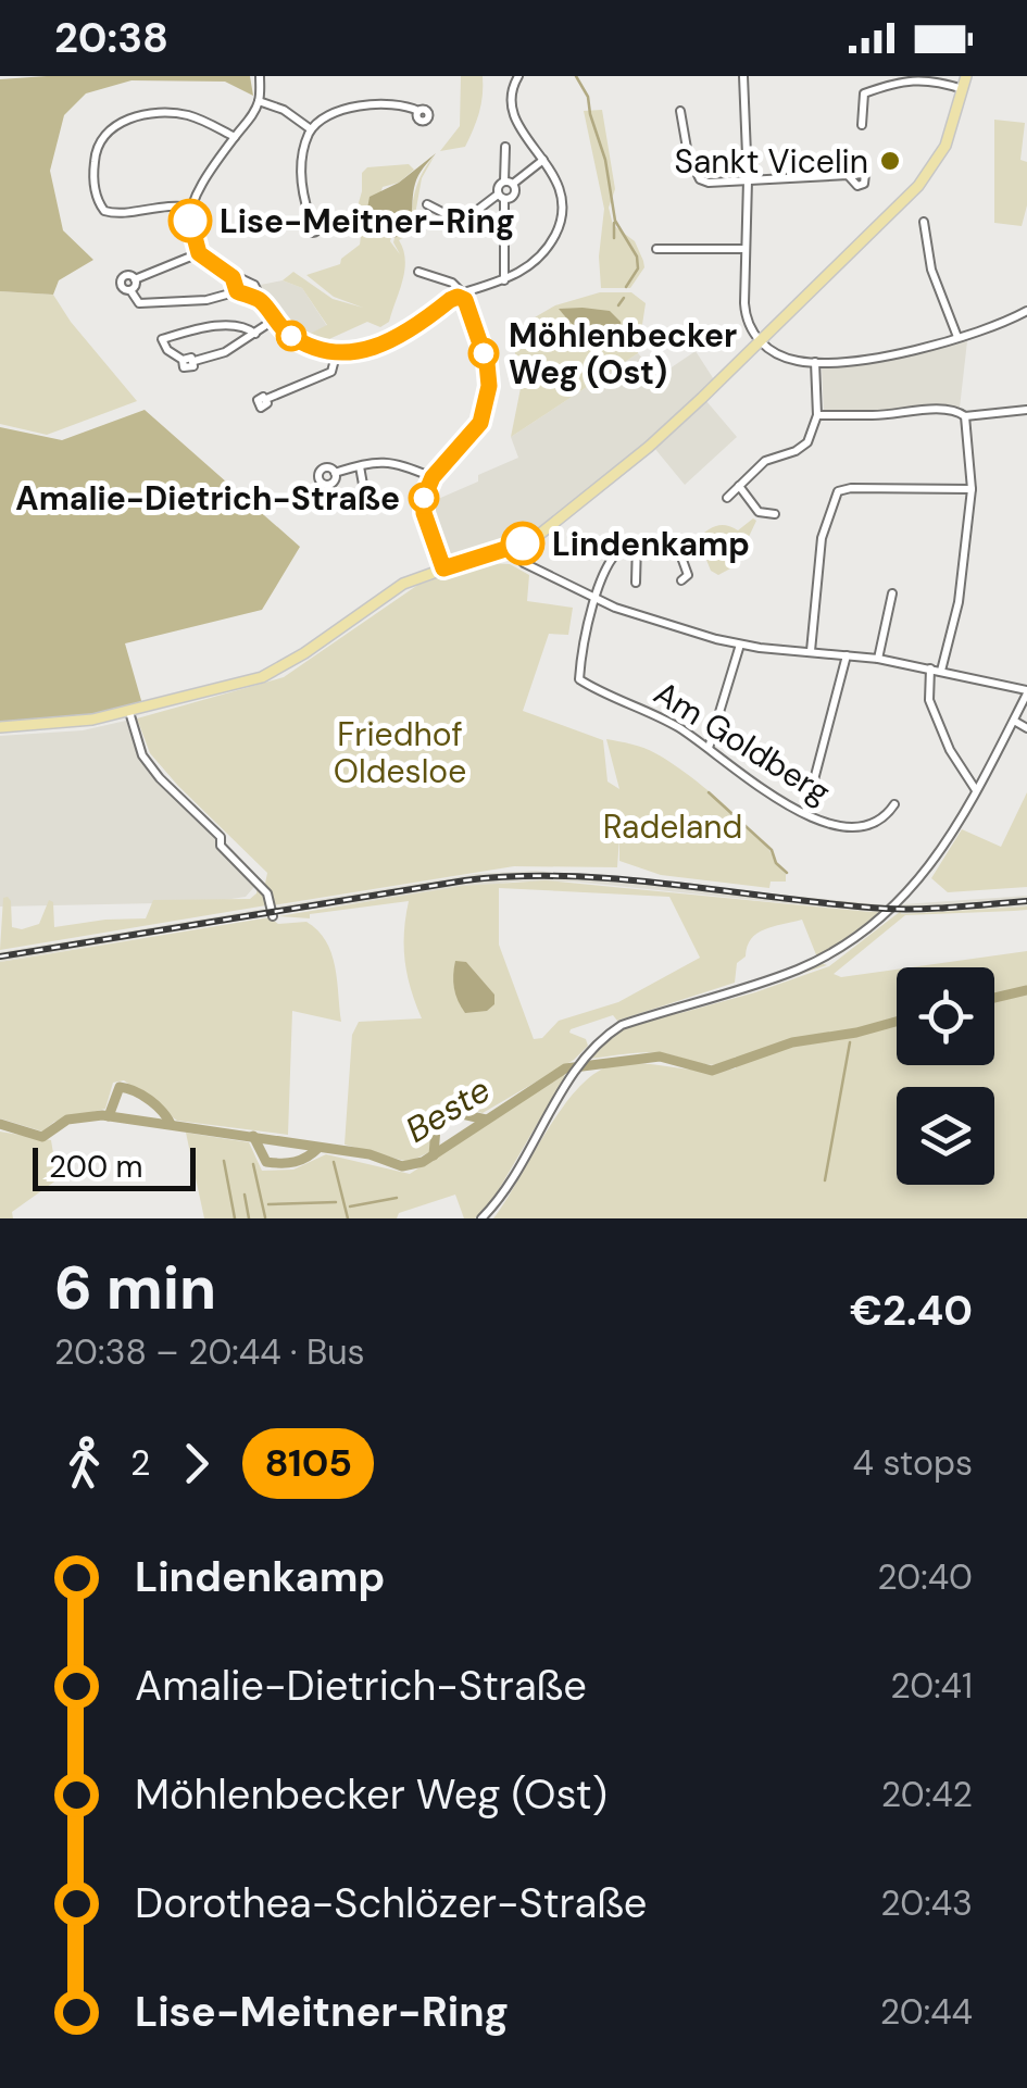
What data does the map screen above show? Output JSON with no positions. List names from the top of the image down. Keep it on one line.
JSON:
{"streets":{"street":["Am Goldberg"]},"water":["Beste"],"parks":["Friedhof Oldesloe","Radeland"],"places":["Sankt Vicelin","Lise-Meitner-Ring","Möhlenbecker Weg (Ost)","Amalie-Dietrich-Straße","Lindenkamp"],"lines":["bus line 8105"],"scale_bar":"200 m","page":{"status":"20:38","scale":"200 m","heading":["6 min","20:38 – 20:44 · Bus","€2.40"],"legs":["2","8105","4 stops"],"list":[{"name":"Lindenkamp","value":"20:40"},{"name":"Amalie-Dietrich-Straße","value":"20:41"},{"name":"Möhlenbecker Weg (Ost)","value":"20:42"},{"name":"Dorothea-Schlözer-Straße","value":"20:43"},{"name":"Lise-Meitner-Ring","value":"20:44"}]}}
